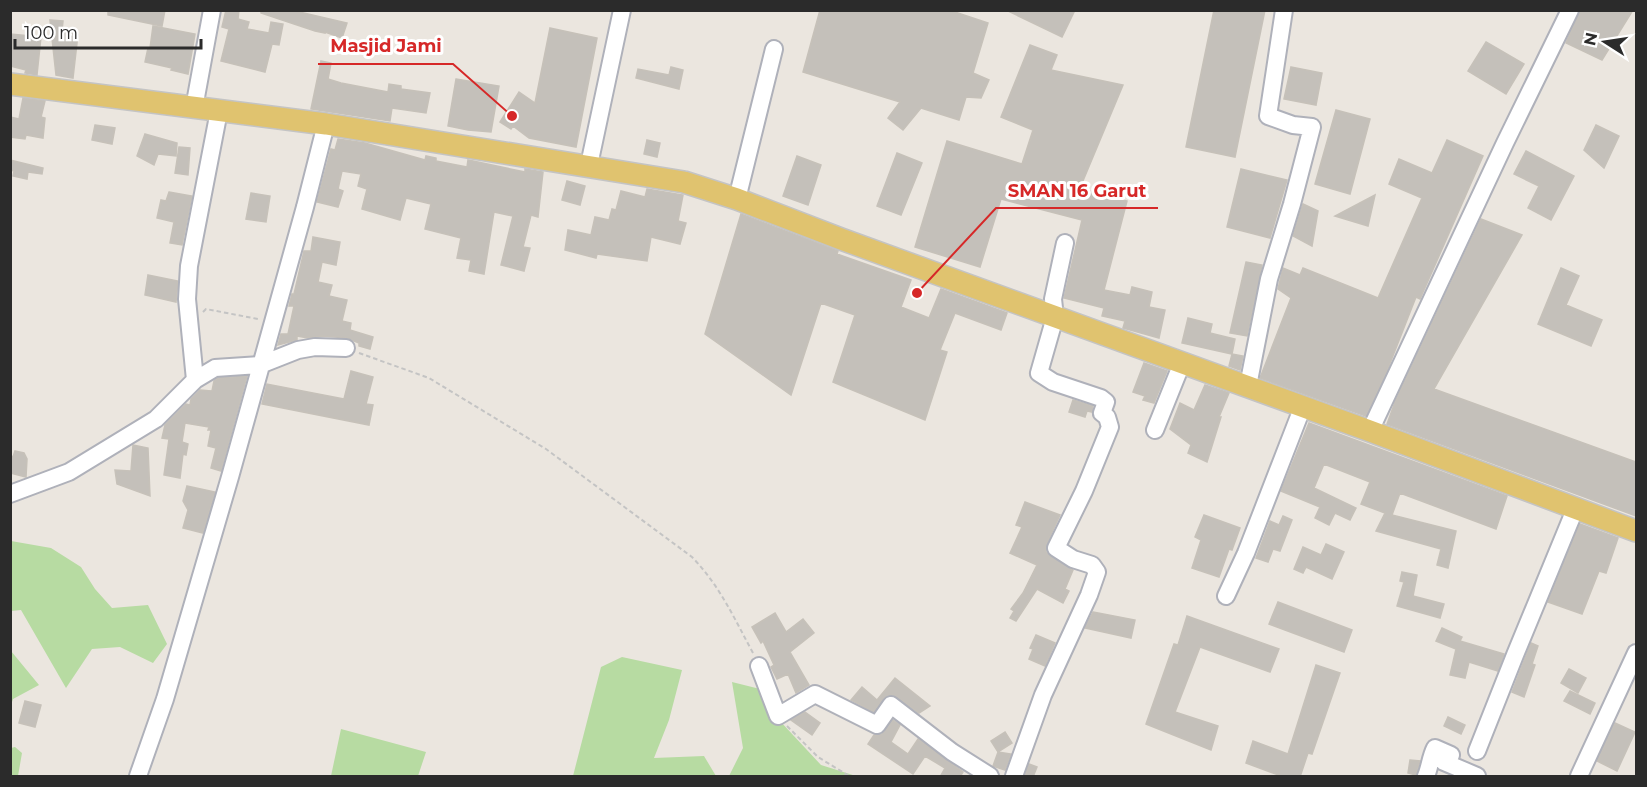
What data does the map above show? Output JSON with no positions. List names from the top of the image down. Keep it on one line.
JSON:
{"places":["Masjid Jami","SMAN 16 Garut"],"scale_bar":"100 m","north":"left"}
